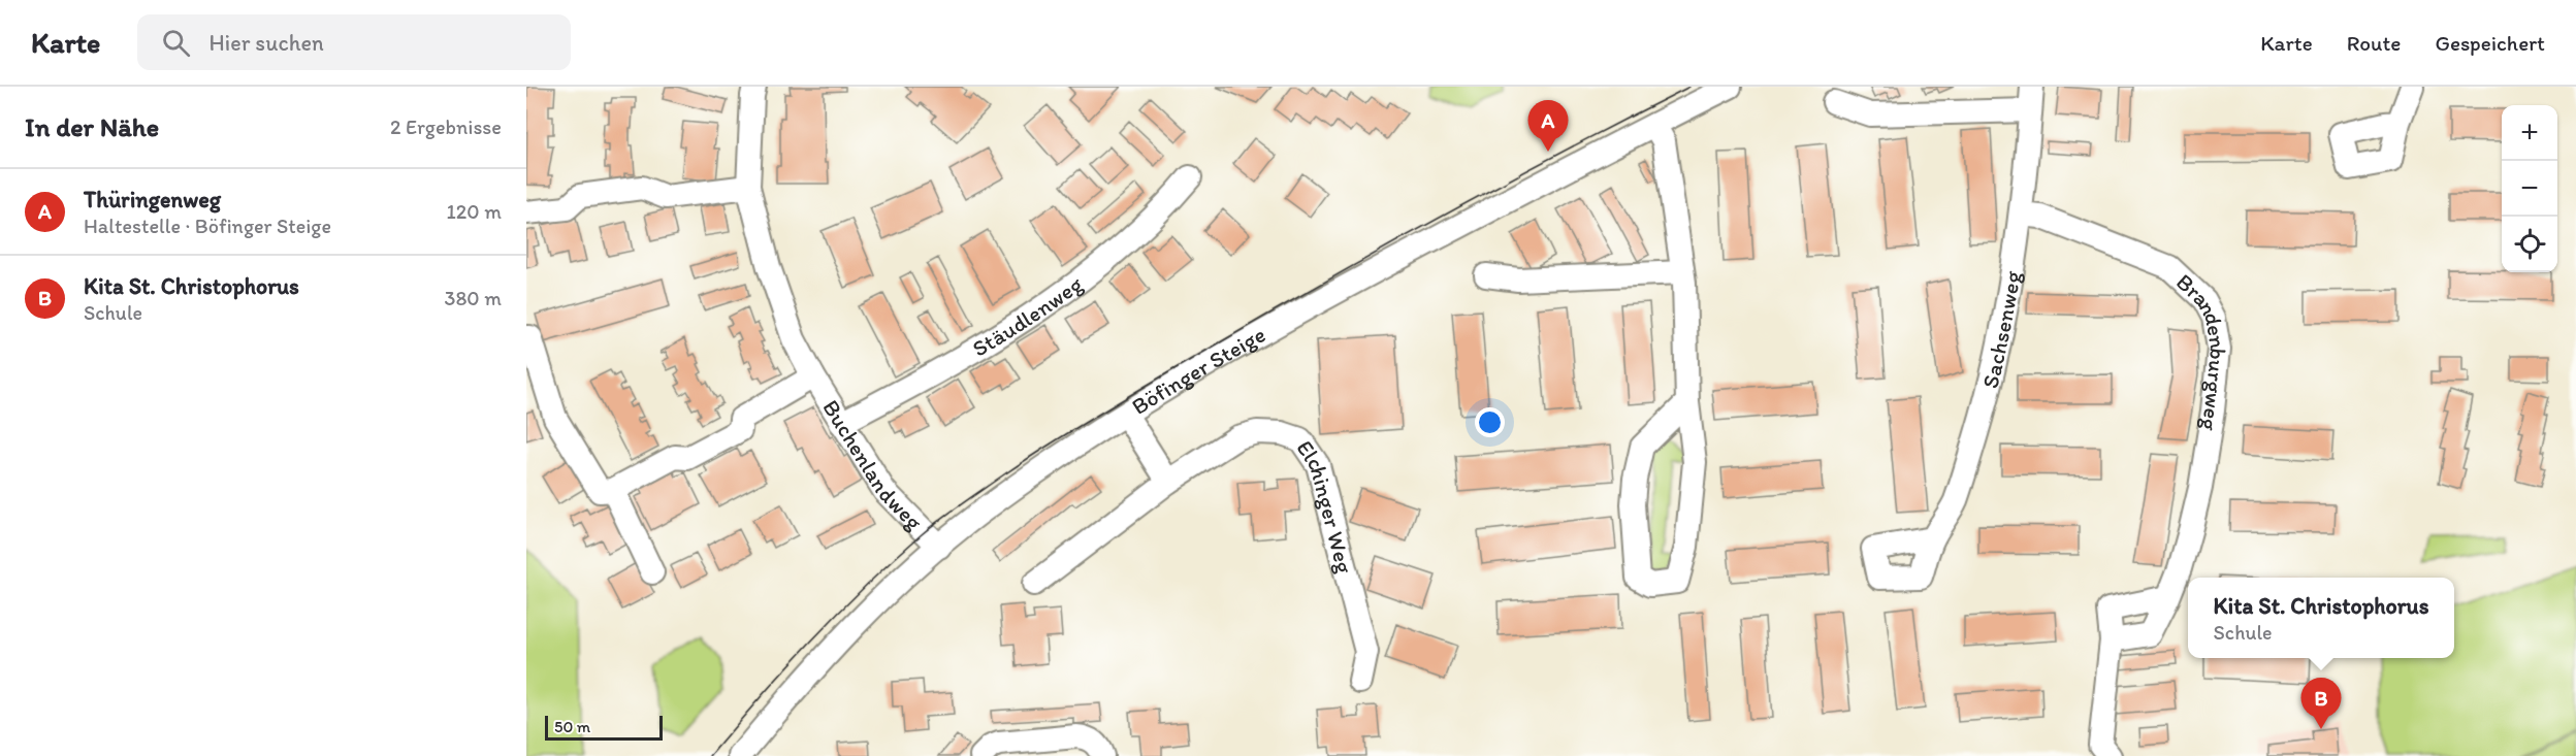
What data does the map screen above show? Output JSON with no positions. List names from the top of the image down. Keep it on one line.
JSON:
{"streets":{"street":["Stäudlenweg","Sachsenweg","Brandenburgweg","Böfinger Steige","Buchenlandweg","Elchinger Weg"]},"crossings":[["Stäudlenweg","Buchenlandweg"],["Sachsenweg","Brandenburgweg"],["Böfinger Steige","Buchenlandweg"]],"scale_bar":"50 m","page":{"header":"Karte","search":"Hier suchen","nav":["Karte","Route","Gespeichert"],"heading":["In der Nähe","2 Ergebnisse"],"pins":["A","B"],"map_buttons":["+","−"],"list":[{"mark":"A","name":"Thüringenweg","note":"Haltestelle · Böfinger Steige","value":"120 m"},{"mark":"B","name":"Kita St. Christophorus","note":"Schule","value":"380 m"}],"popup":["Kita St. Christophorus","Schule"],"scale":"50 m"}}
